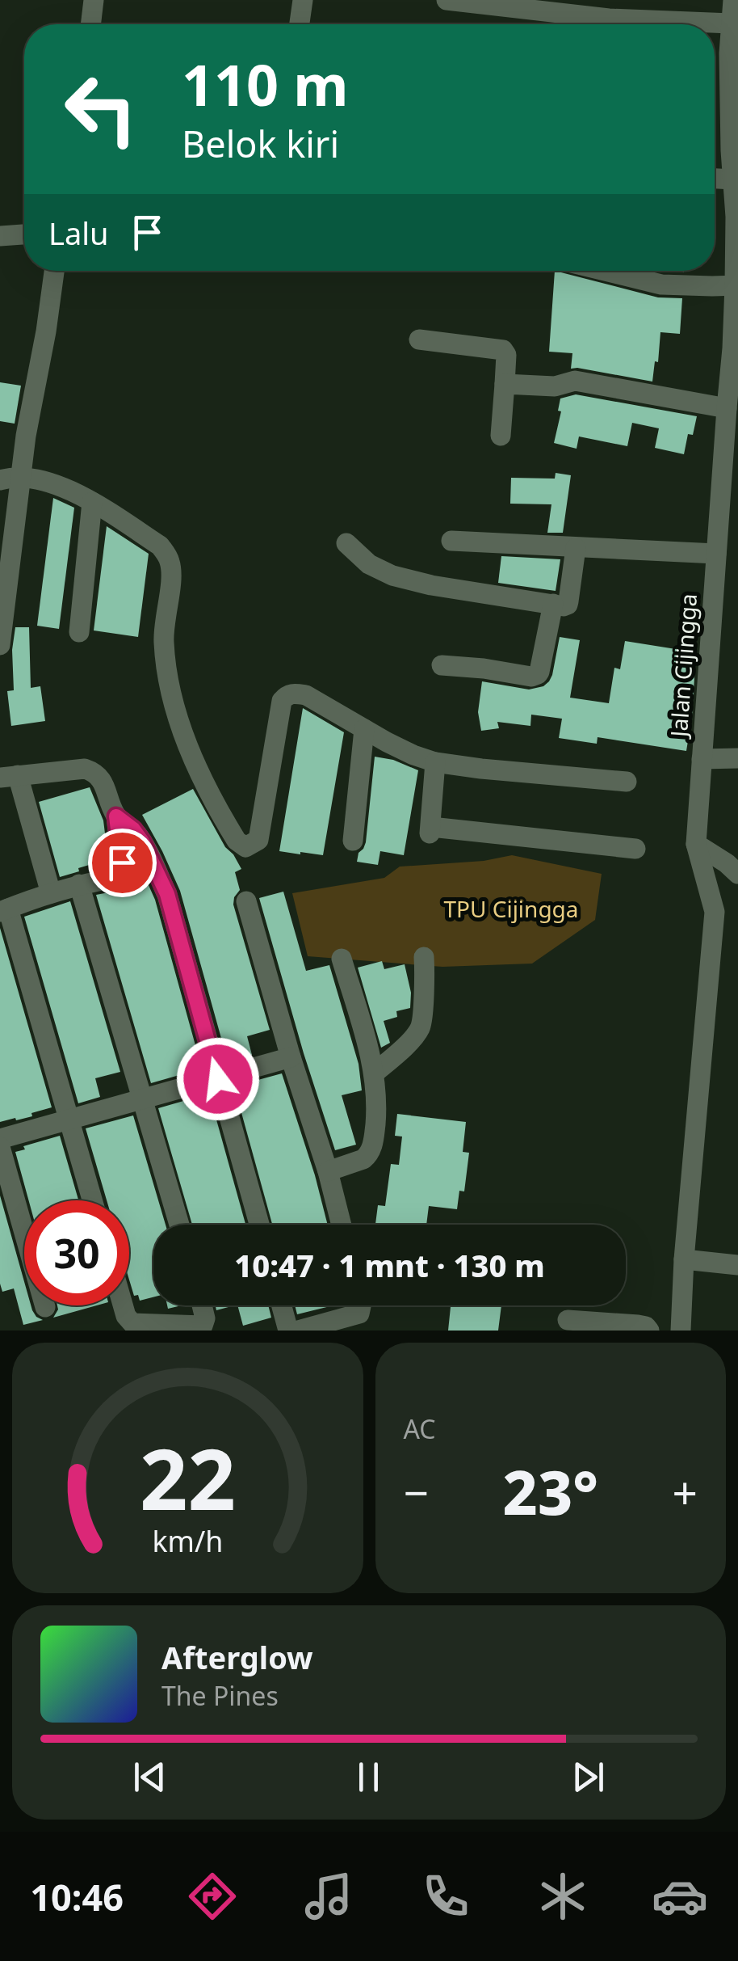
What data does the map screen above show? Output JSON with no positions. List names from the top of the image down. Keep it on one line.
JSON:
{"streets":{"street":["Jalan Cijingga"]},"parks":["TPU Cijingga"],"page":{"turn":["110 m","Belok kiri"],"then":"Lalu","limit":"30","trip":"10:47 · 1 mnt · 130 m","tile":"AC","heat":["−","23°","+"],"song":["Afterglow","The Pines"],"tabs":"10:46","gauge":["22","km/h"]}}
